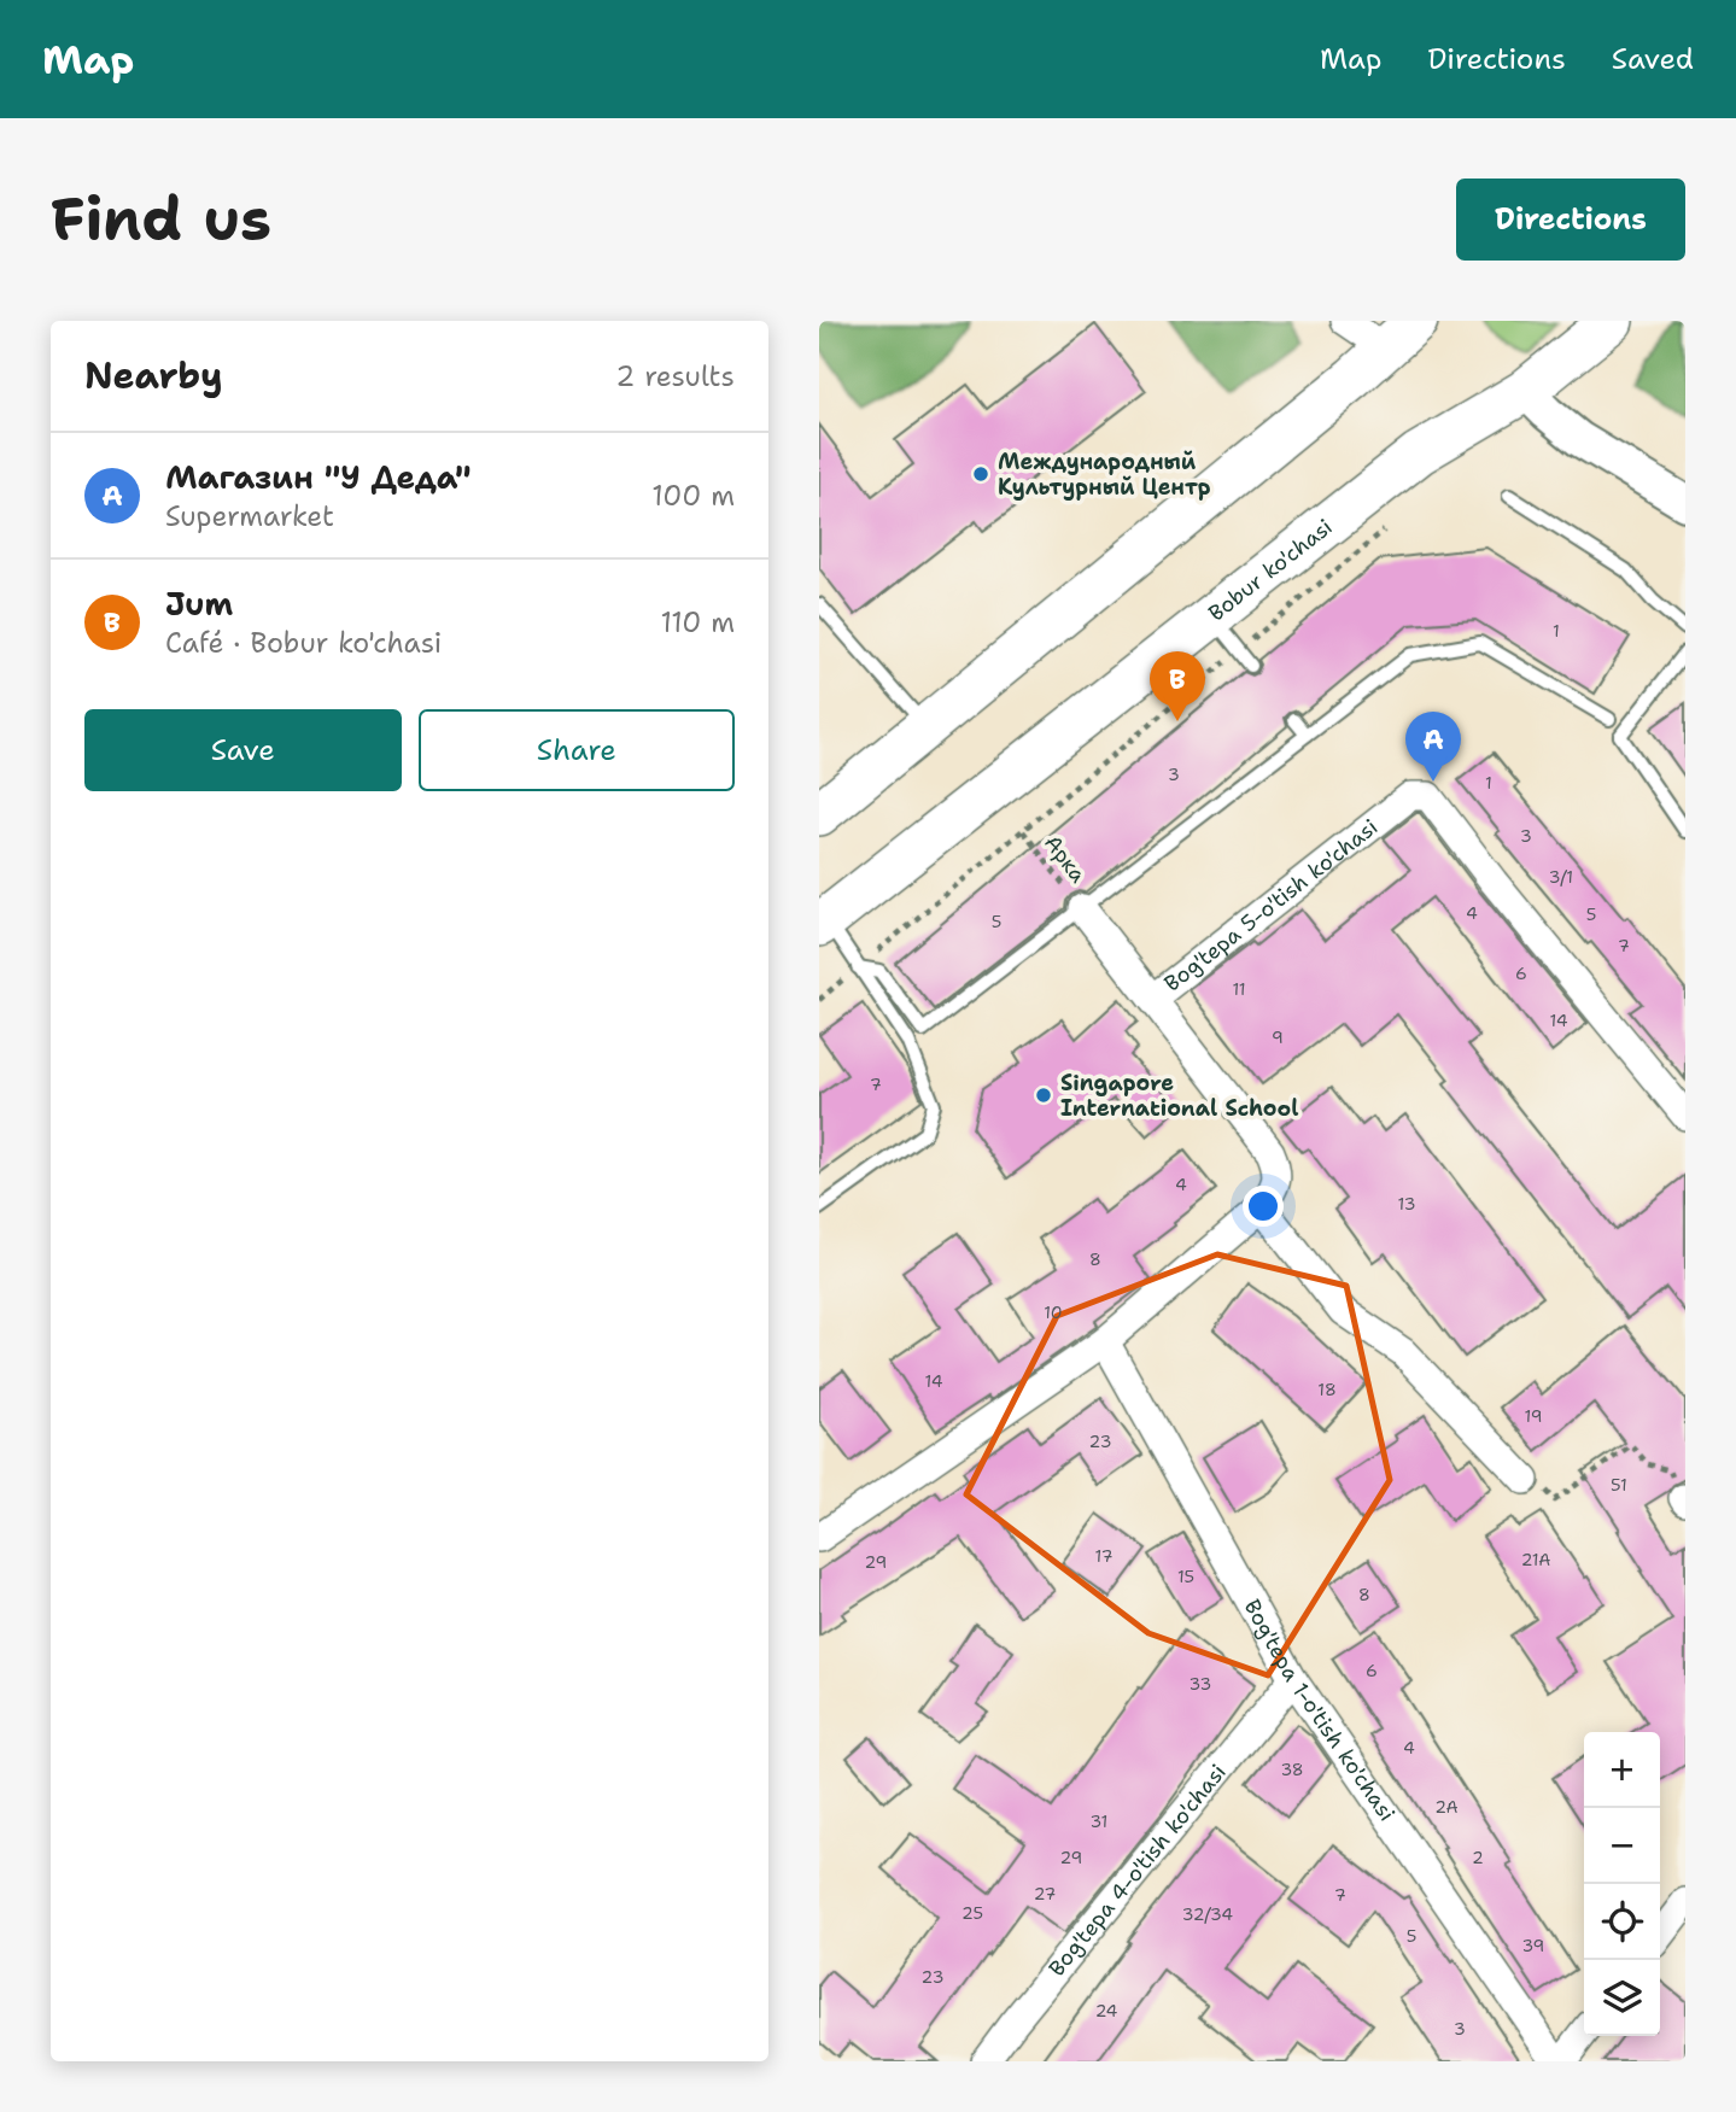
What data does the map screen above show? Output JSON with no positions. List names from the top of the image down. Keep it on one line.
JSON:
{"streets":{"main road":["Bobur ko'chasi"],"street":["Bog'tepa 5-o'tish ko'chasi","Bog'tepa 1-o'tish ko'chasi","Bog'tepa 4-o'tish ko'chasi"],"path":["Арка"]},"crossings":[["Bog'tepa 5-o'tish ko'chasi","Bog'tepa 1-o'tish ko'chasi"],["Bog'tepa 1-o'tish ko'chasi","Bog'tepa 4-o'tish ko'chasi"]],"places":["Международный Культурный Центр","Singapore International School"],"house_numbers":["1","3","1","3","3/1","4","5","5","7","6","11","14","9","7","4","13","8","10","14","18","19","23","51","17","21A","29","15","8","6","33","4","38","2A","31","29","2","27","7","25","32/34","5","39","23","24","3"],"page":{"header":"Map","nav":["Map","Directions","Saved"],"buttons":["Directions",["Save","Share"]],"title":"Find us","heading":["Nearby","2 results"],"list":[{"mark":"A","name":"Магазин \"У Деда\"","note":"Supermarket","value":"100 m"},{"mark":"B","name":"Jum","note":"Café · Bobur ko'chasi","value":"110 m"}],"pins":["B","A"],"map_buttons":["+","−"]}}
